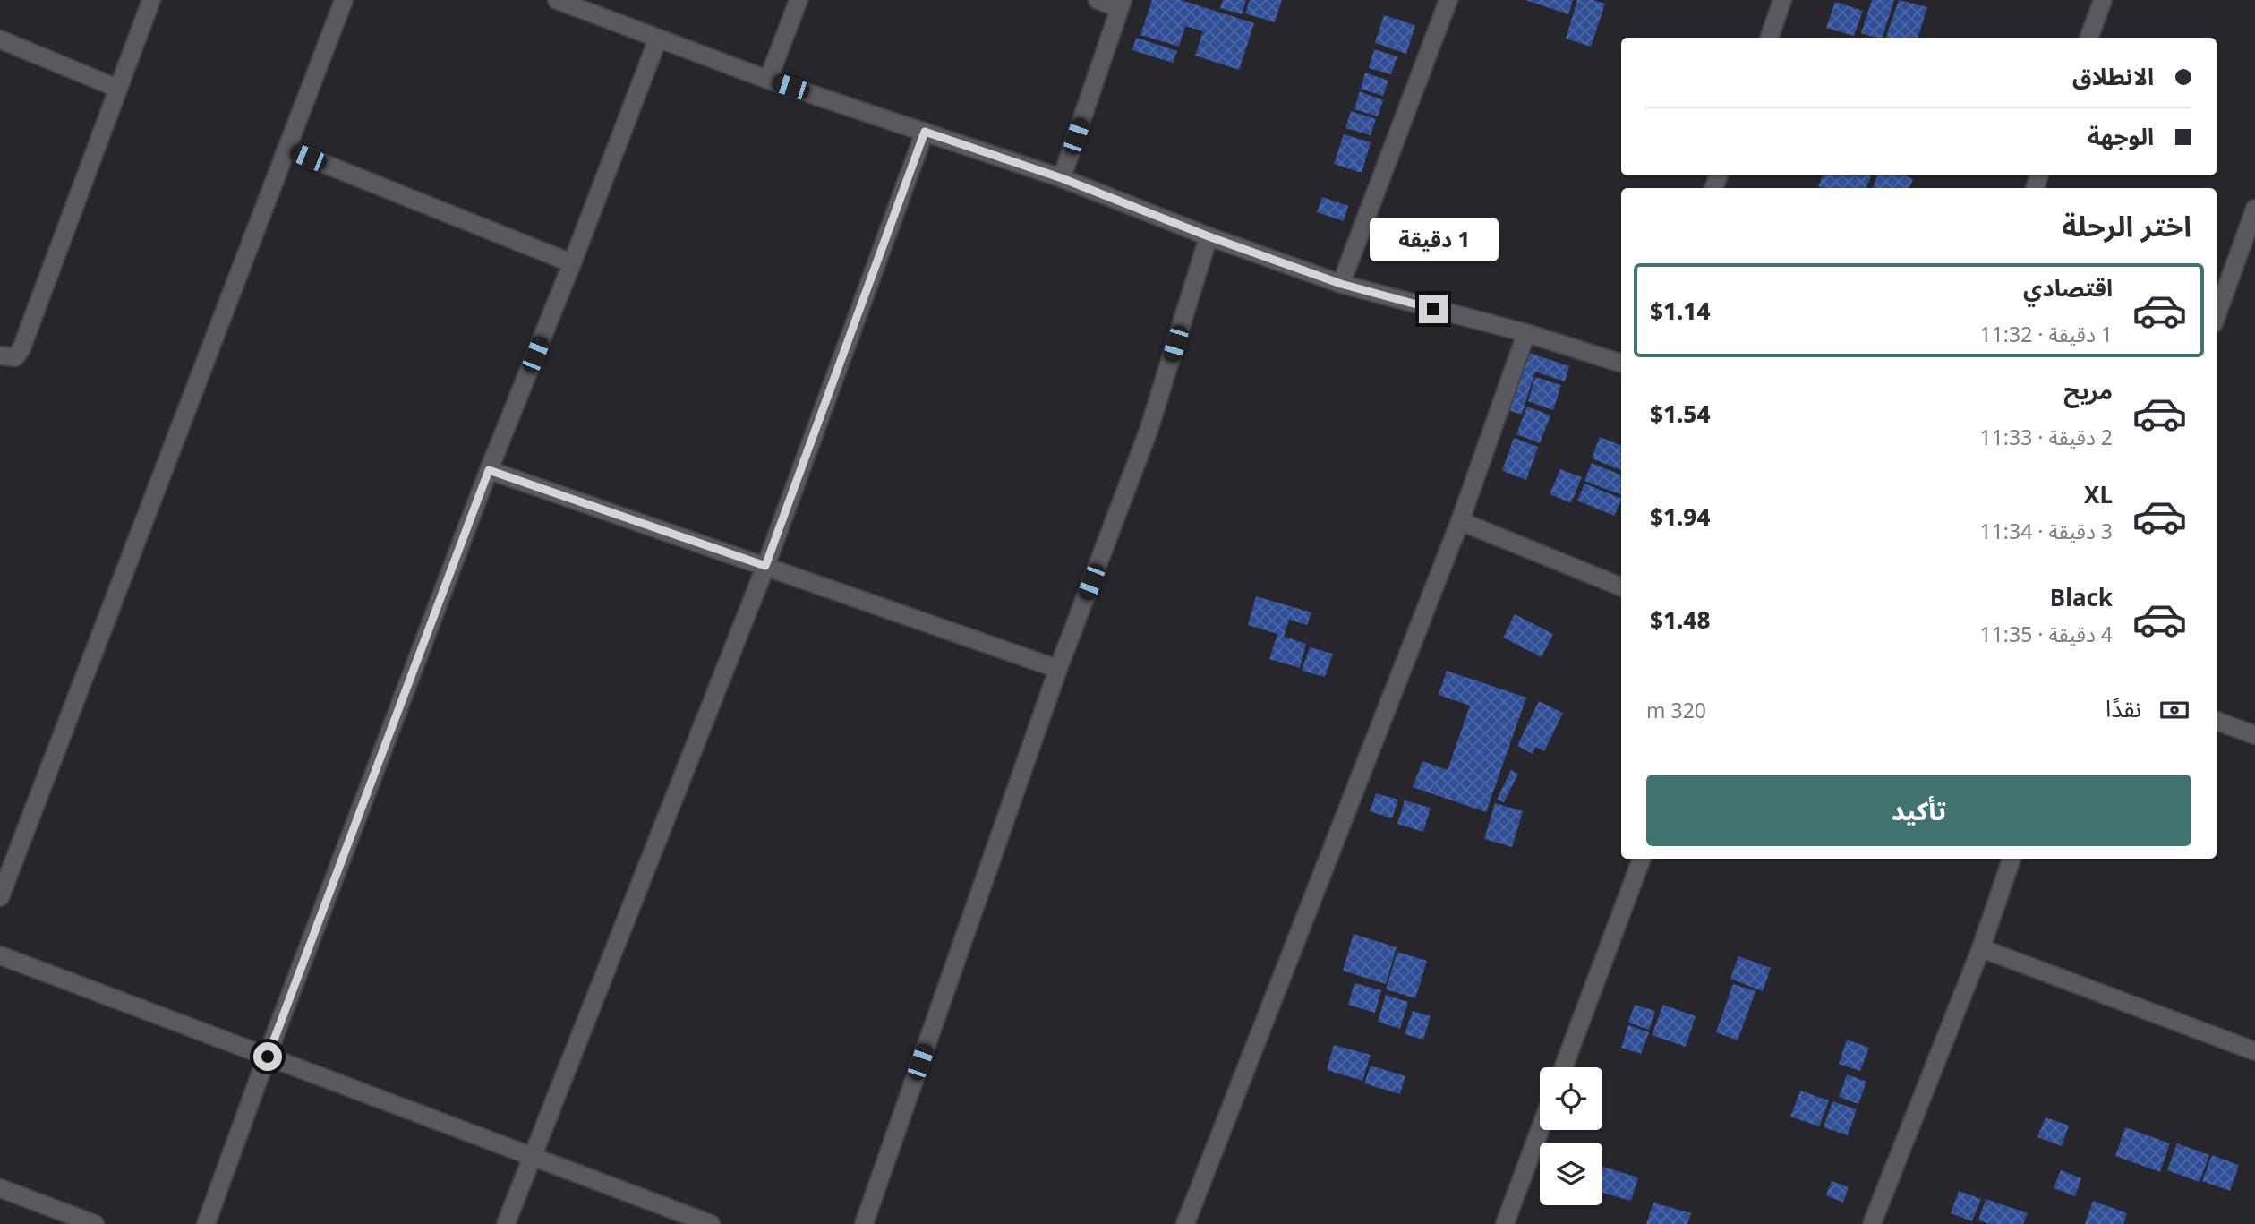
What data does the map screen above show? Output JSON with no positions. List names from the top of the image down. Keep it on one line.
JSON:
{"page":{"banner":["الانطلاق","الوجهة"],"heading":"اختر الرحلة","bubble":"1 دقيقة","list":[{"name":"اقتصادي","note":"1 دقيقة · 11:32","value":"$1.14"},{"name":"مريح","note":"2 دقيقة · 11:33","value":"$1.54"},{"name":"XL","note":"3 دقيقة · 11:34","value":"$1.94"},{"name":"Black","note":"4 دقيقة · 11:35","value":"$1.48"}],"pay":["نقدًا","320 m"],"buttons":"تأكيد"}}
